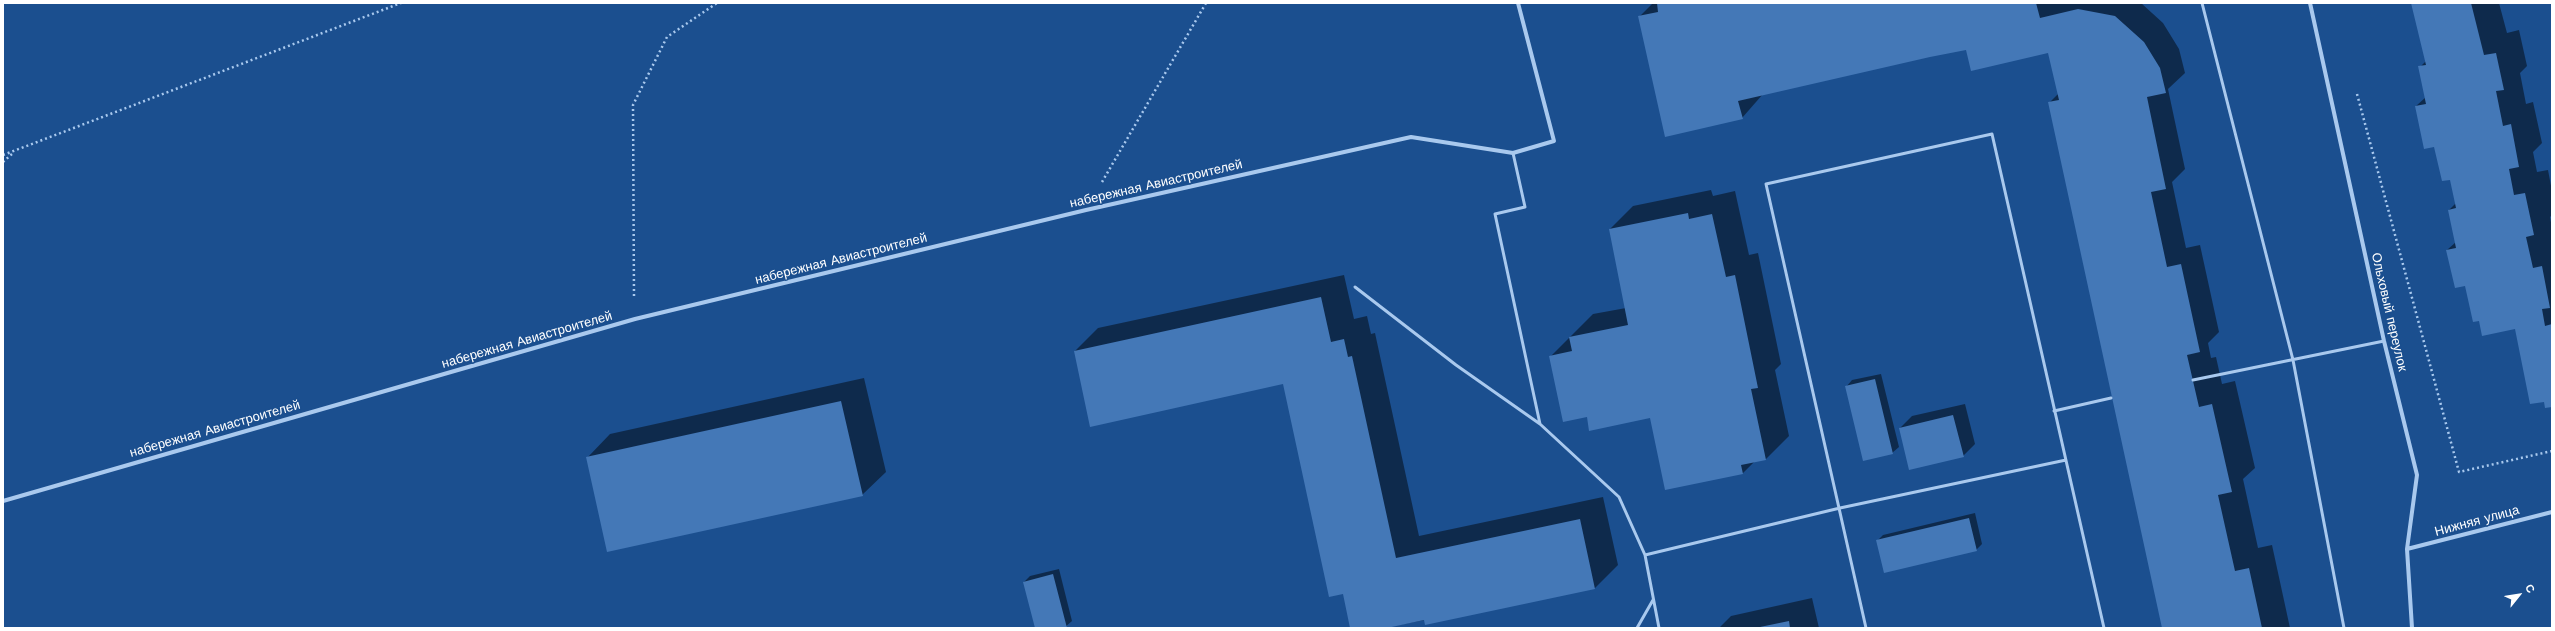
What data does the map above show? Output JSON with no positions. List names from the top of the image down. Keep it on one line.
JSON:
{"streets":{"street":["набережная Авиастроителей","Ольховый переулок","Нижняя улица"]},"crossings":[["Ольховый переулок","Нижняя улица"]],"north":"top right"}
